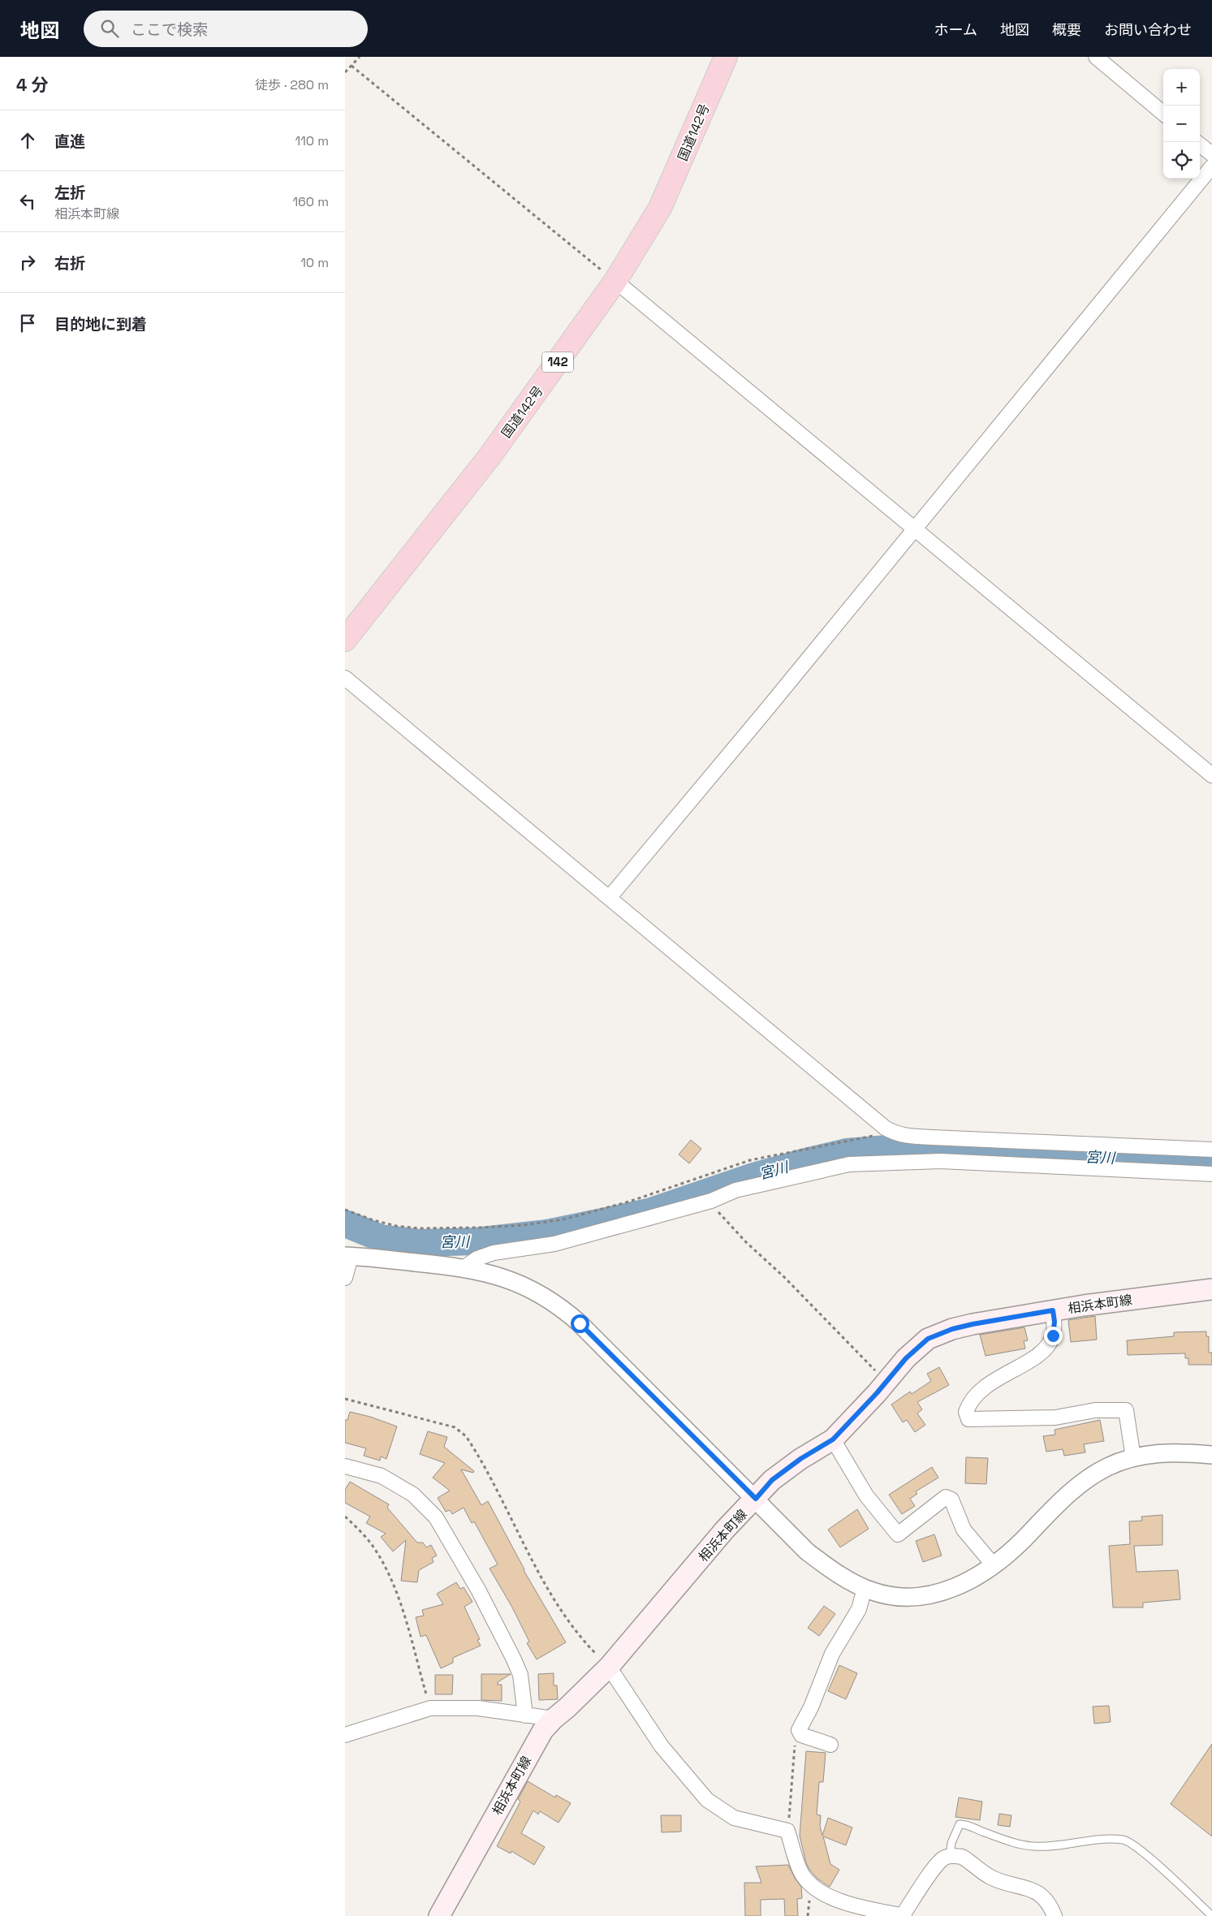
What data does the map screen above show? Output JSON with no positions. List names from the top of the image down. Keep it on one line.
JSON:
{"streets":{"highway":["国道142号","142"],"main road":["相浜本町線"]},"water":["宮川"],"page":{"header":"地図","search":"ここで検索","nav":["ホーム","地図","概要","お問い合わせ"],"heading":["4 分","徒歩 · 280 m"],"map_buttons":["+","−"],"list":[["直進","110 m"],["左折","相浜本町線","160 m"],["右折","10 m"],"目的地に到着"]}}
